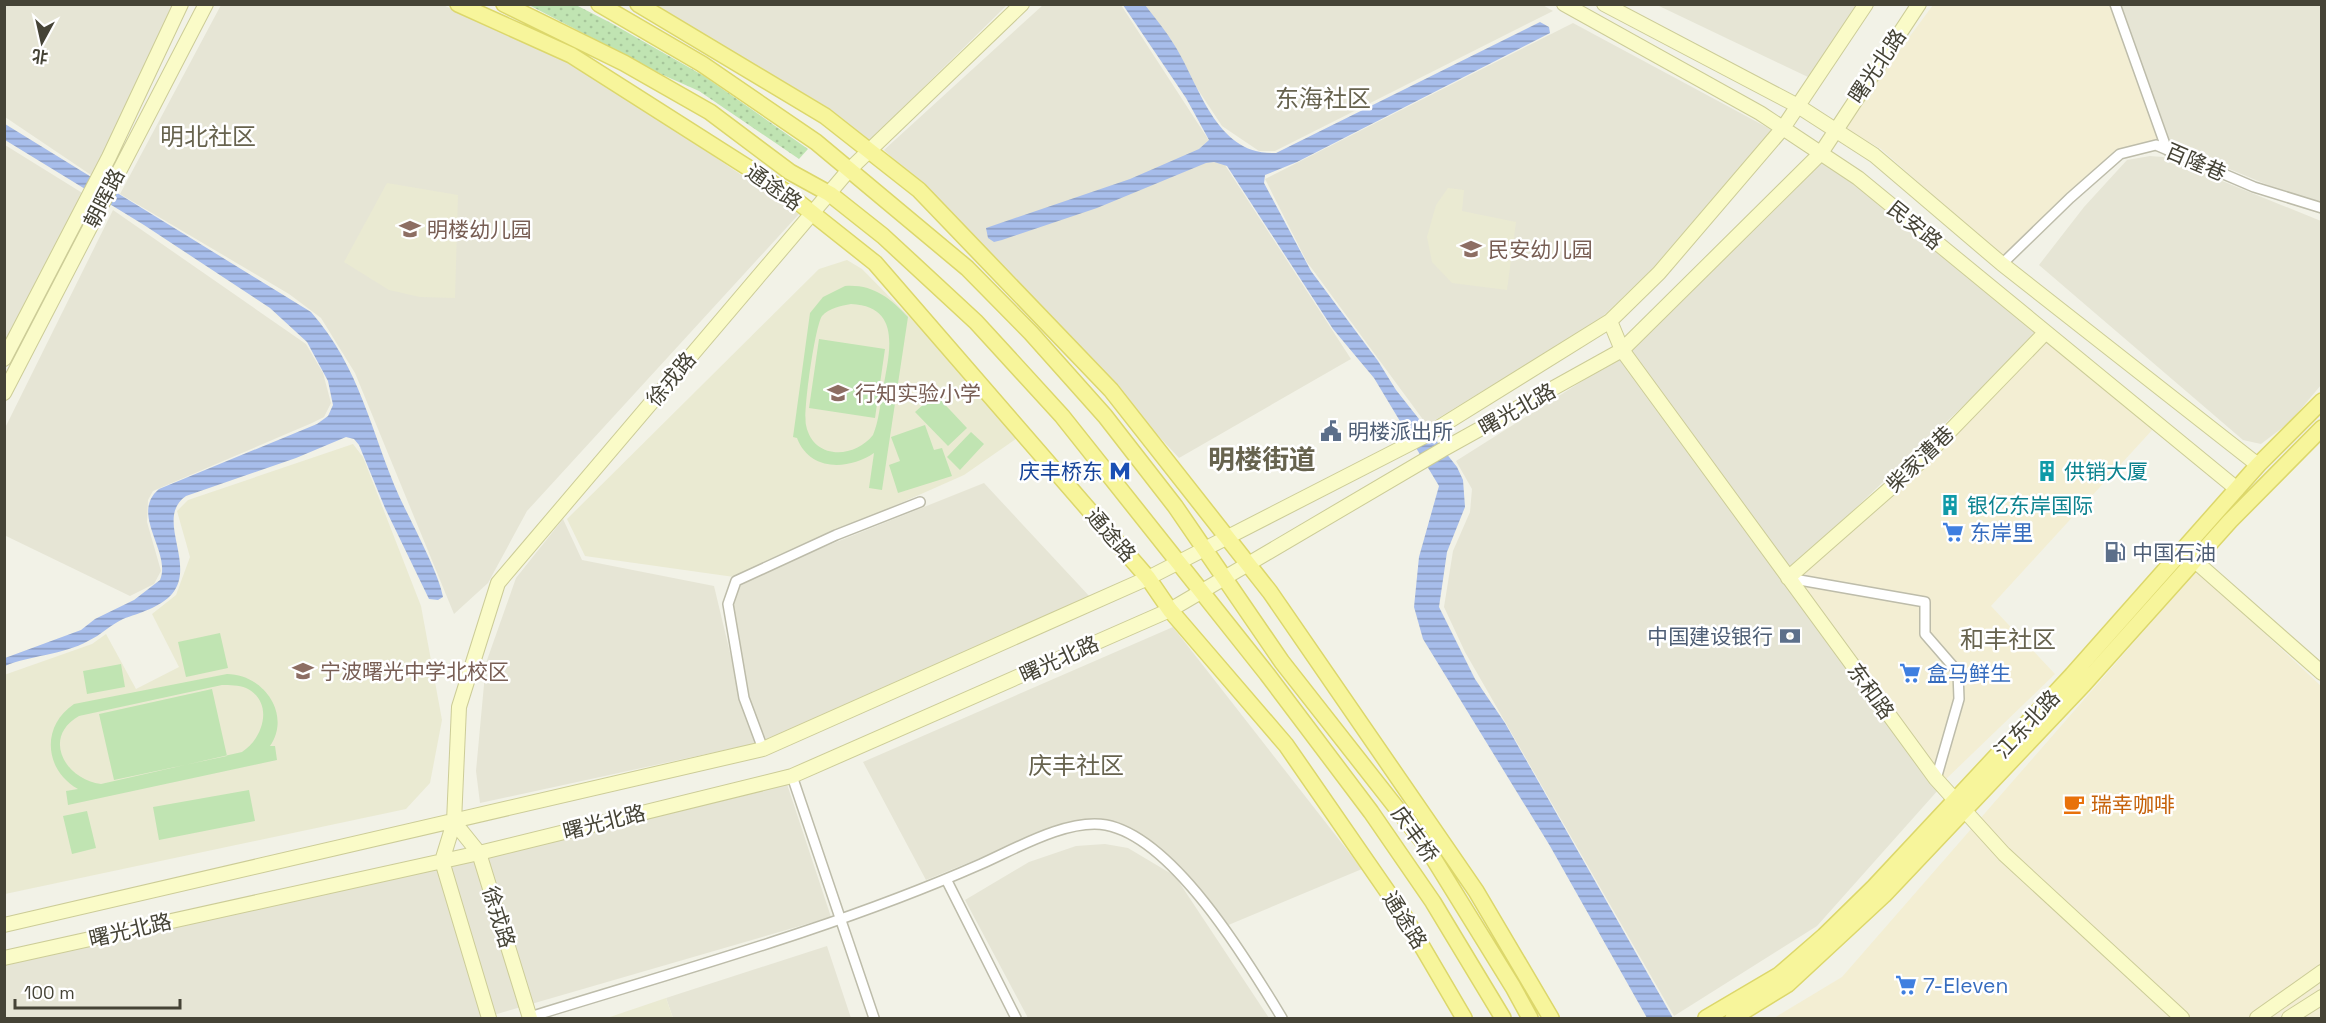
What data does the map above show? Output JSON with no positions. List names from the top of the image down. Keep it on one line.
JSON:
{"streets":{"main road":["曙光北路","通途路","朝晖路","民安路","徐戎路","柴家漕巷","东和路","江东北路","庆丰桥"],"street":["百隆巷"]},"crossings":[["曙光北路","通途路"],["曙光北路","民安路"],["曙光北路","徐戎路"],["曙光北路","东和路"],["曙光北路","庆丰桥"],["百隆巷","民安路"],["通途路","徐戎路"],["通途路","庆丰桥"],["民安路","柴家漕巷"],["民安路","江东北路"],["柴家漕巷","东和路"],["东和路","江东北路"]],"districts":["东海社区","明北社区","明楼街道","和丰社区","庆丰社区"],"places":{"school or university":["明楼幼儿园","民安幼儿园","行知实验小学","宁波曙光中学北校区"],"public building":["明楼派出所"],"metro station":["庆丰桥东"],"building":["供销大厦","银亿东岸国际"],"supermarket":["东岸里","盒马鲜生","7-Eleven"],"fuel station":["中国石油"],"bank":["中国建设银行"],"cafe":["瑞幸咖啡"]},"scale_bar":"100 m","north":"bottom"}
